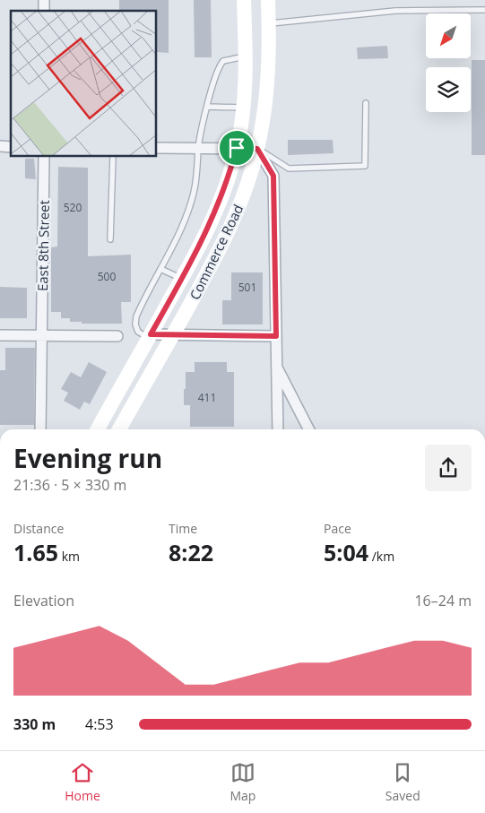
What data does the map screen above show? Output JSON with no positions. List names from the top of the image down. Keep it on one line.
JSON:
{"streets":{"main road":["Commerce Road"],"street":["East 8th Street"]},"house_numbers":["520","500","501","411"],"north":"bottom left","page":{"heading":["Evening run","21:36 · 5 × 330 m"],"stats":[["Distance","1.65 km"],["Time","8:22"],["Pace","5:04 /km"]],"chart":["Elevation","16–24 m"],"list":[{"name":"330 m","note":"4:53"}],"tabs":["Home","Map","Saved"]}}
